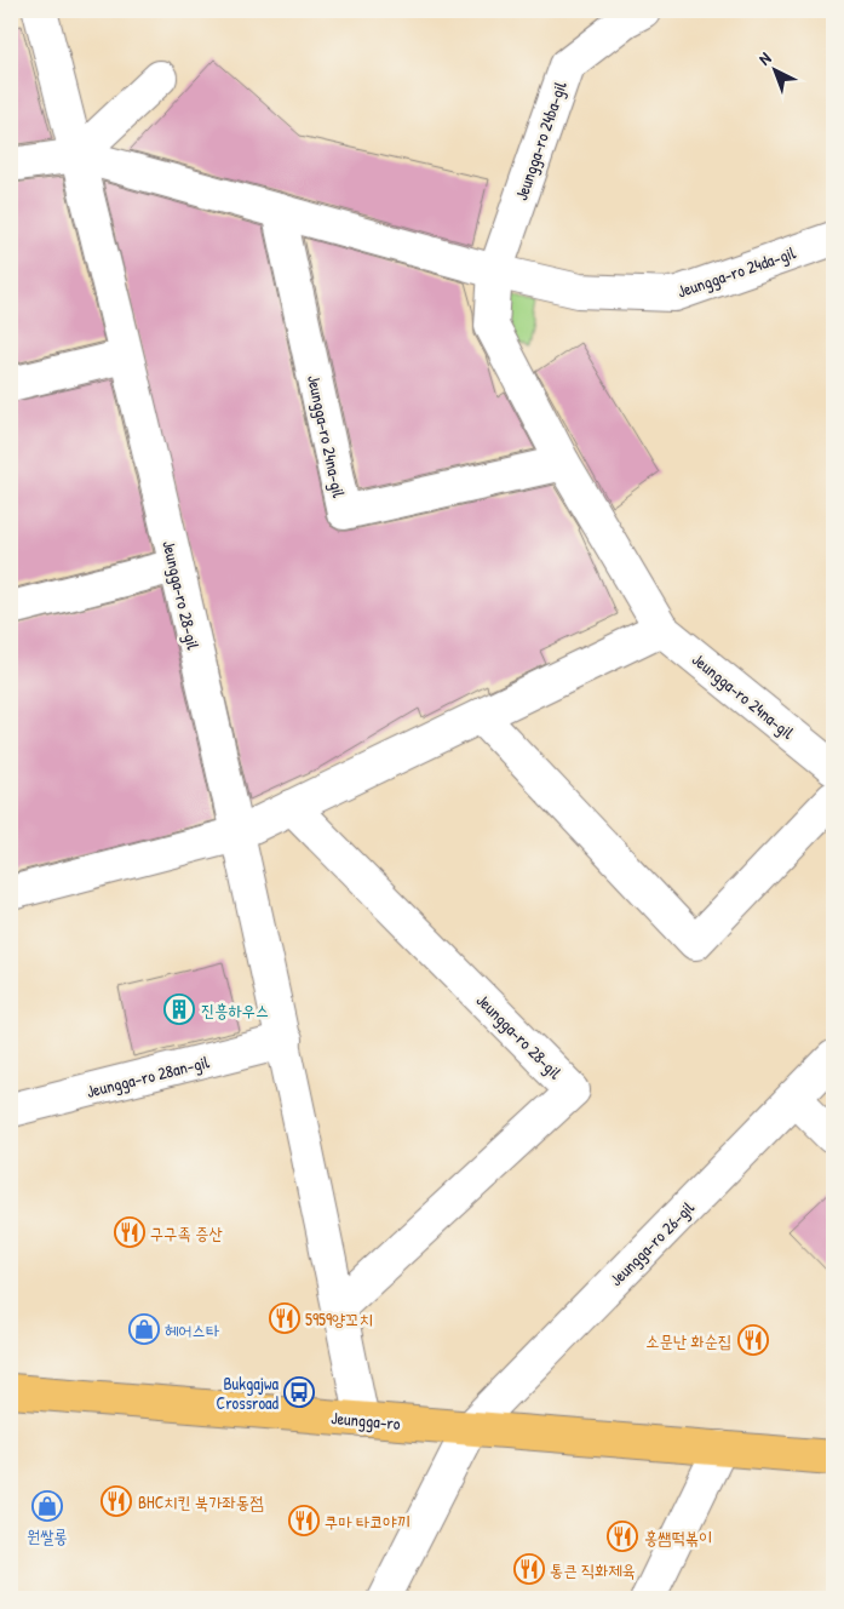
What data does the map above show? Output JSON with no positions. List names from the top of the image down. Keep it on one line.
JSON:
{"streets":{"main road":["Jeungga-ro"],"street":["Jeungga-ro 24ba-gil","Jeungga-ro 24da-gil","Jeungga-ro 24na-gil","Jeungga-ro 28-gil","Jeungga-ro 28an-gil","Jeungga-ro 26-gil"]},"crossings":[["Jeungga-ro 24ba-gil","Jeungga-ro 24da-gil"],["Jeungga-ro 24ba-gil","Jeungga-ro 24na-gil"],["Jeungga-ro 24da-gil","Jeungga-ro 24na-gil"],["Jeungga-ro 28-gil","Jeungga-ro 28an-gil"],["Jeungga-ro 28-gil","Jeungga-ro"],["Jeungga-ro 26-gil","Jeungga-ro"]],"places":{"building":["진흥하우스"],"restaurant":["구구족 증산","5959양꼬치","소문난 화순집","BHC치킨 북가좌동점","쿠마 타코야끼","홍쌤떡볶이","통큰 직화제육"],"shop":["헤어스타","원쌀롱"],"bus stop":["Bukgajwa Crossroad"]},"north":"top left"}
